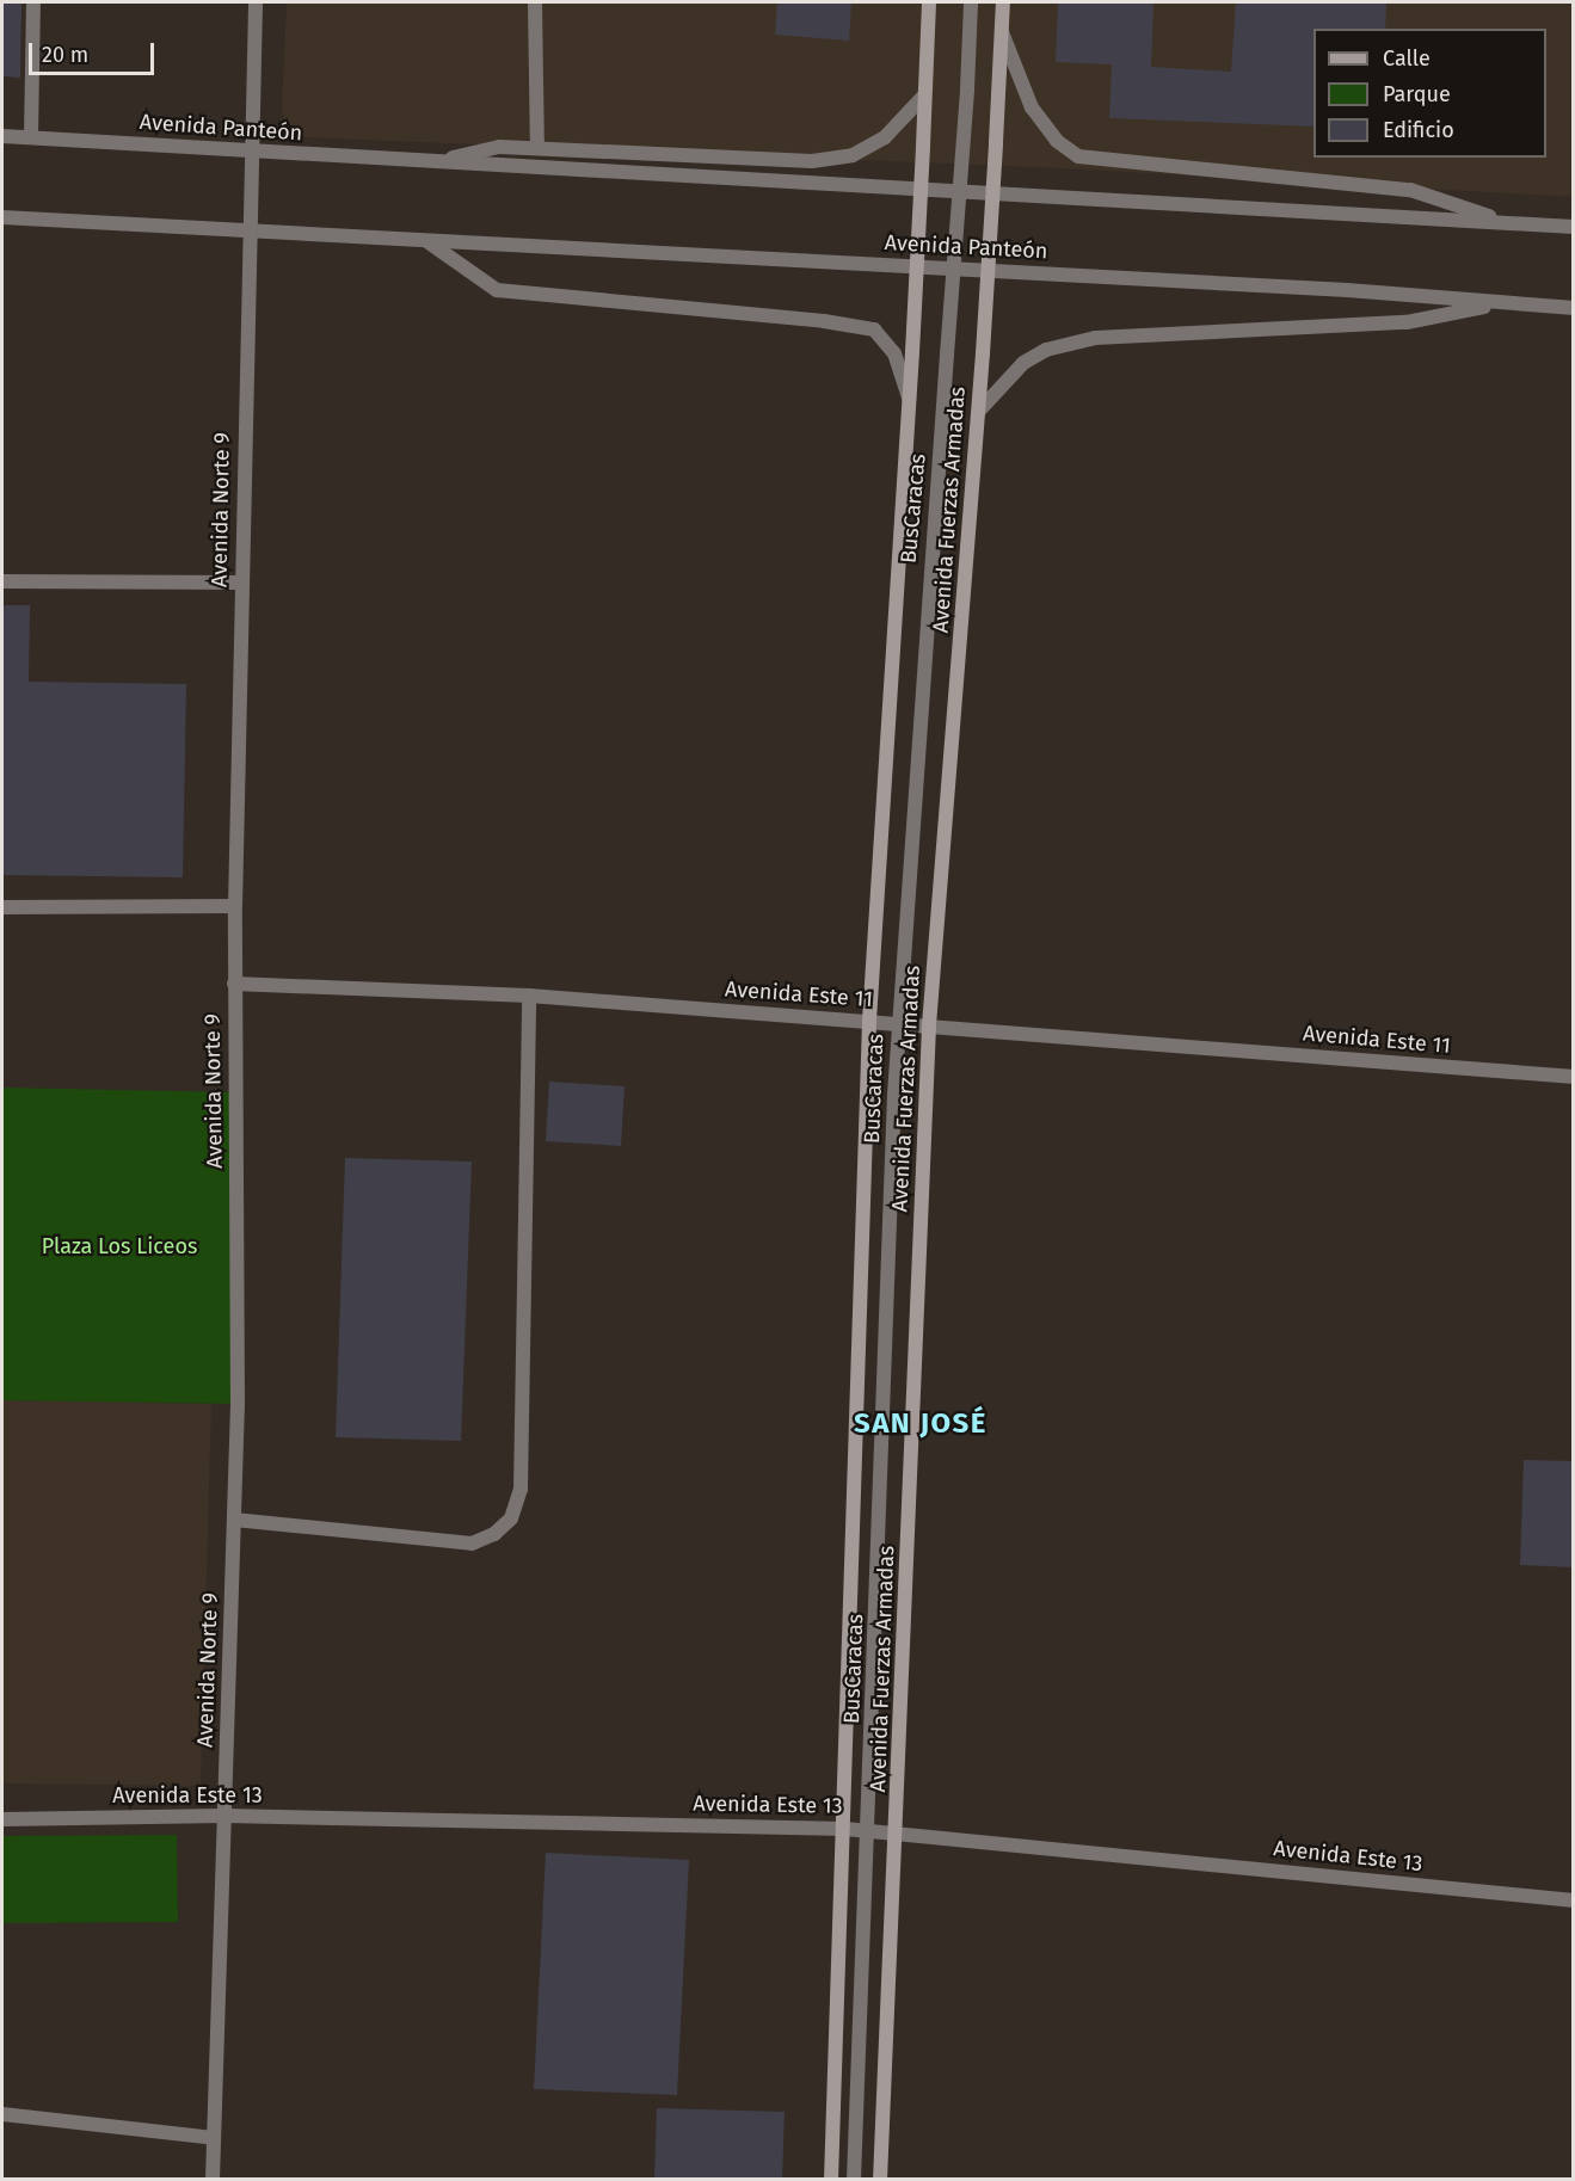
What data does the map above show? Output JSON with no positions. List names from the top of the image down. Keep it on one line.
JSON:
{"streets":{"main road":["Avenida Fuerzas Armadas"],"street":["Avenida Panteón","BusCaracas","Avenida Norte 9","Avenida Este 11","Avenida Este 13"]},"crossings":[["Avenida Panteón","Avenida Norte 9"],["Avenida Panteón","Avenida Fuerzas Armadas"],["BusCaracas","Avenida Este 11"],["BusCaracas","Avenida Este 13"],["Avenida Norte 9","Avenida Este 11"],["Avenida Norte 9","Avenida Este 13"],["Avenida Fuerzas Armadas","Avenida Este 11"],["Avenida Fuerzas Armadas","Avenida Este 13"]],"districts":["SAN JOSÉ"],"parks":["Plaza Los Liceos"],"legend":["Calle","Parque","Edificio"],"scale_bar":"20 m"}
